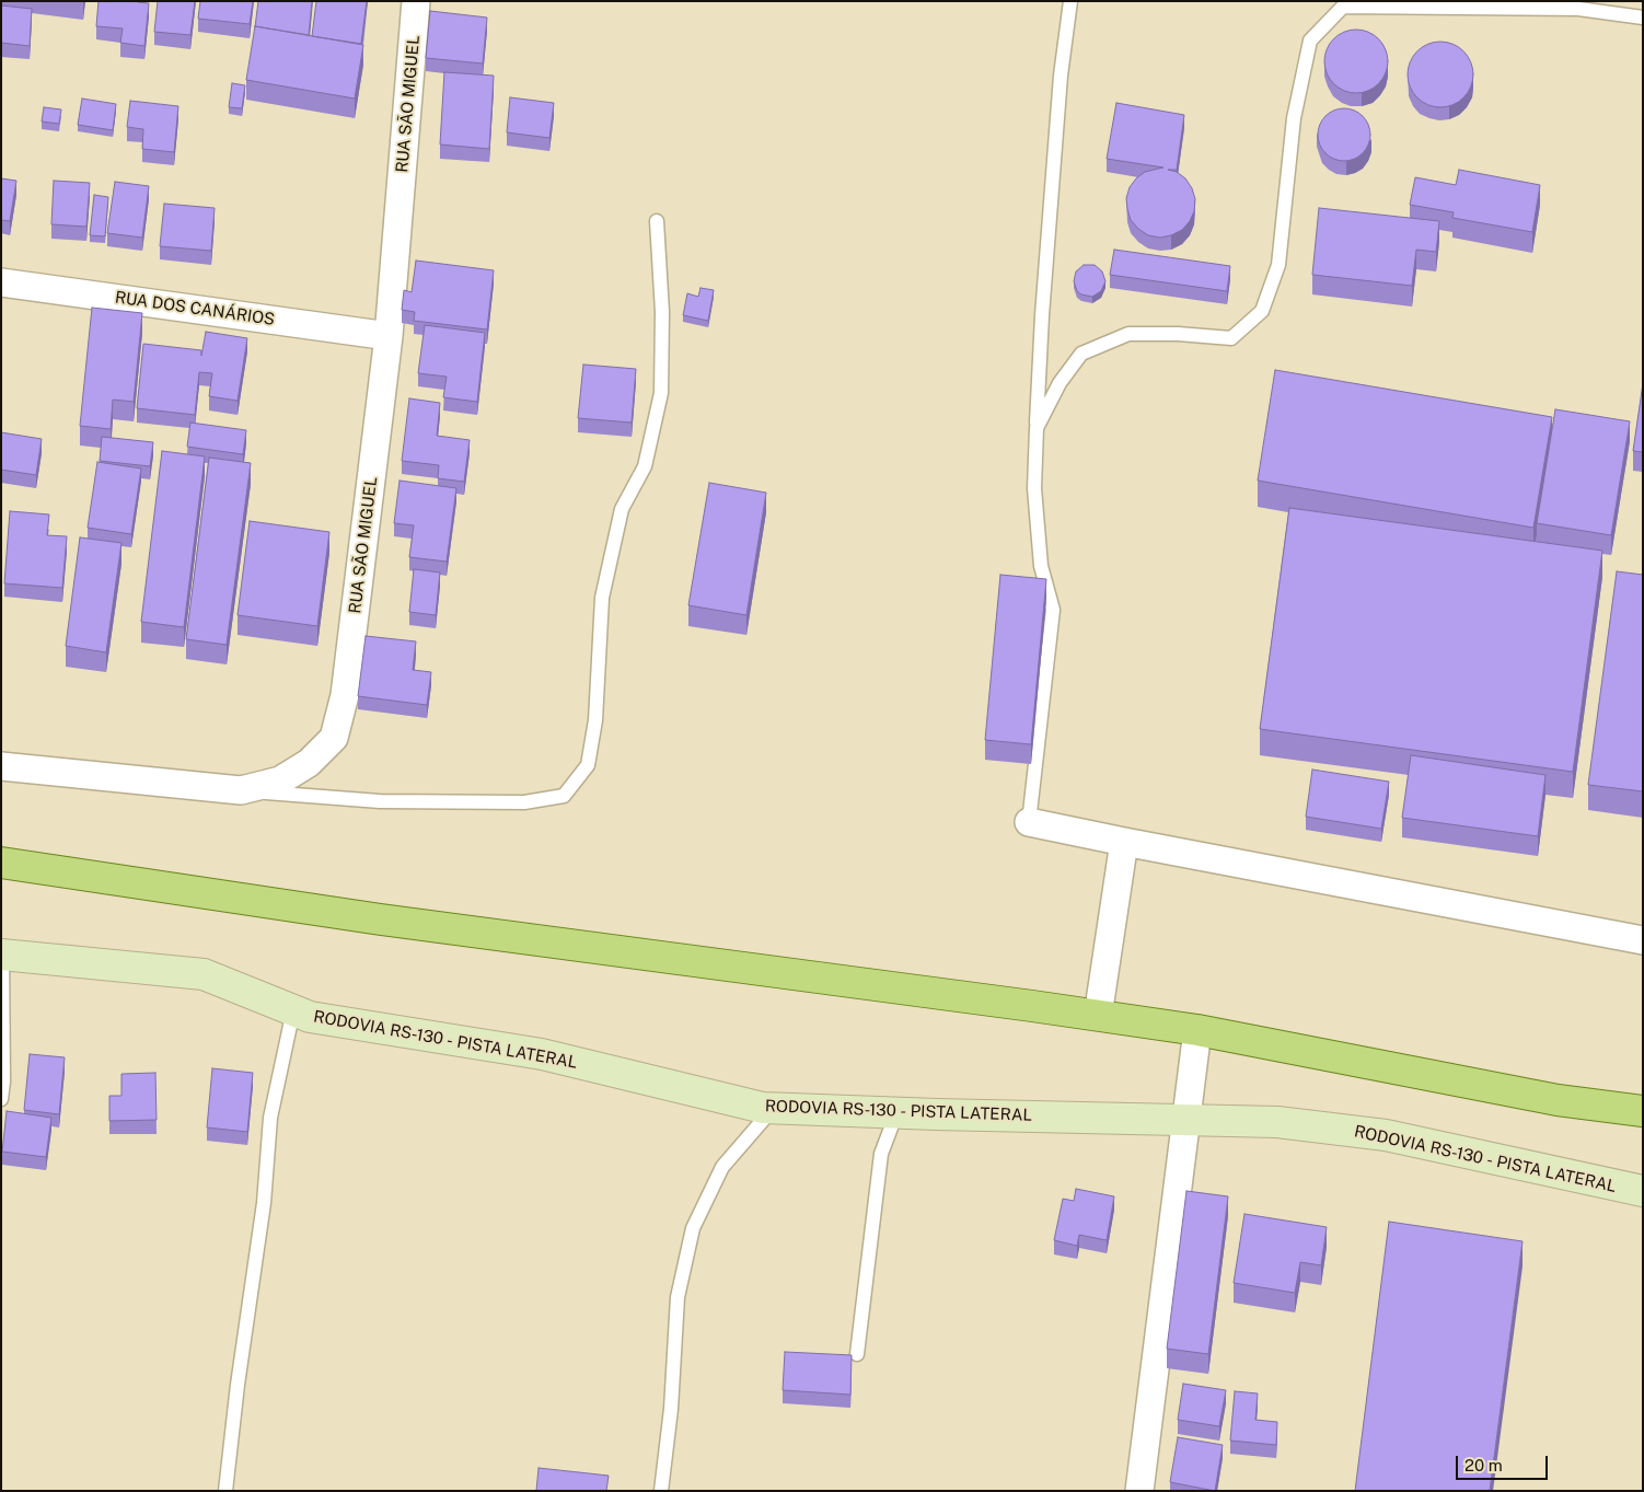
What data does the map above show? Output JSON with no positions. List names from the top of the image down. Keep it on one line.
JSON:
{"streets":{"street":["RUA SÃO MIGUEL","RUA DOS CANÁRIOS","RODOVIA RS-130 - PISTA LATERAL"]},"crossings":[["RUA SÃO MIGUEL","RUA DOS CANÁRIOS"]],"scale_bar":"20 m"}
